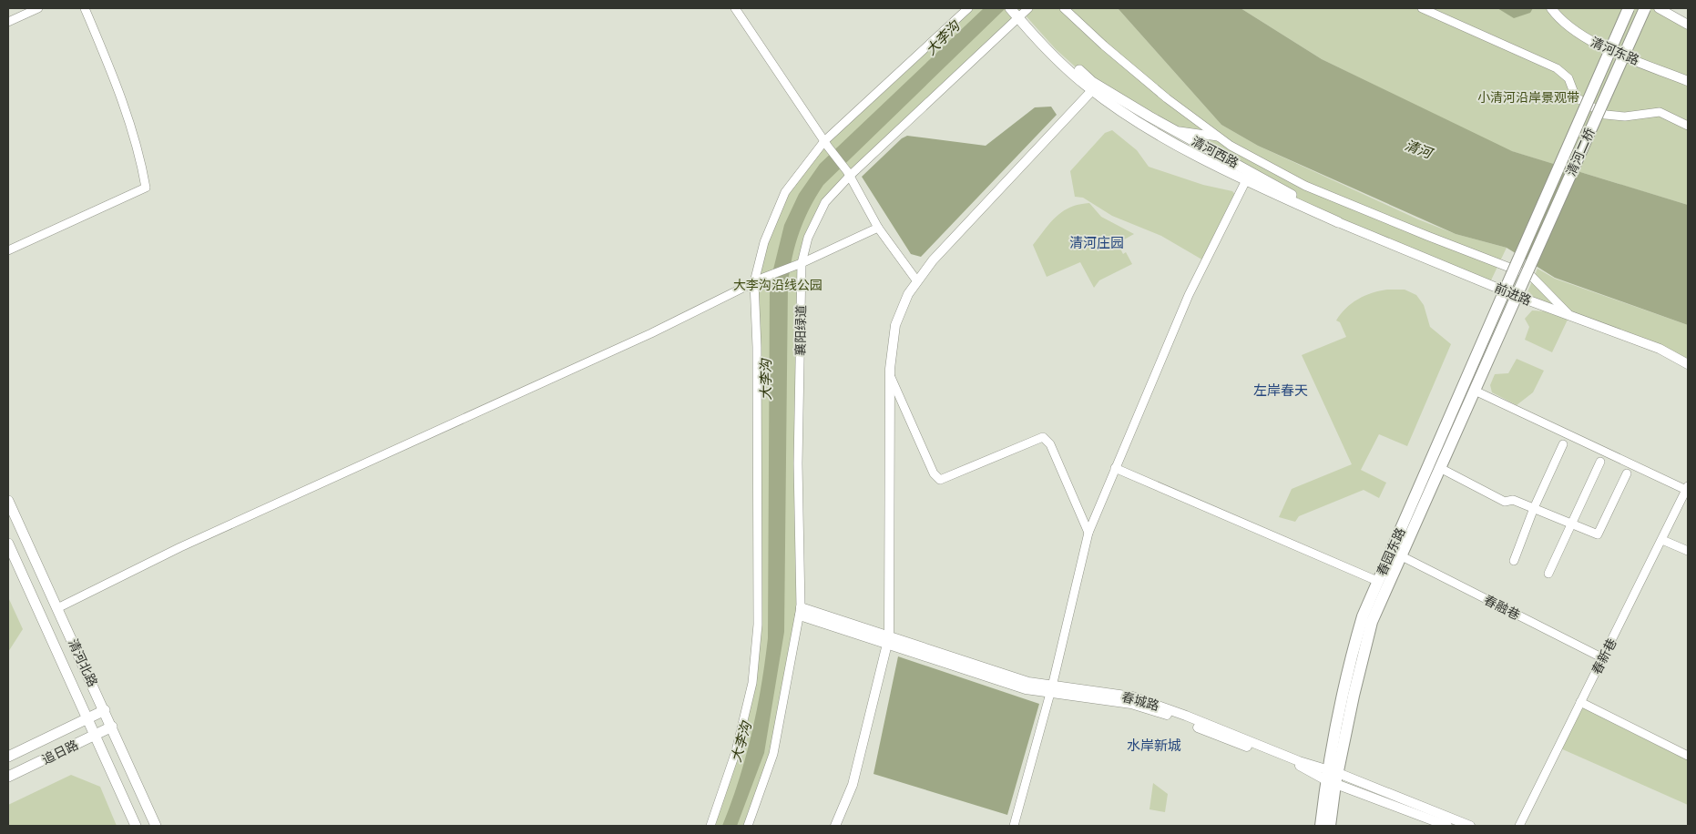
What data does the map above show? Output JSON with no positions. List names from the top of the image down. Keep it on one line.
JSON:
{"streets":{"main road":["清河西路","清河二桥","春园东路","清河北路","追日路"],"street":["清河东路","前进路","襄阳绿道","春融巷","春新巷","春城路"]},"crossings":[["清河西路","前进路"],["清河二桥","前进路"],["清河二桥","春园东路"],["前进路","春园东路"],["襄阳绿道","春城路"],["春园东路","春融巷"],["春园东路","春城路"],["春融巷","春新巷"],["清河北路","追日路"]],"districts":["清河庄园","左岸春天","水岸新城"],"water":["大李沟","清河"],"parks":["小清河沿岸景观带","大李沟沿线公园"]}
